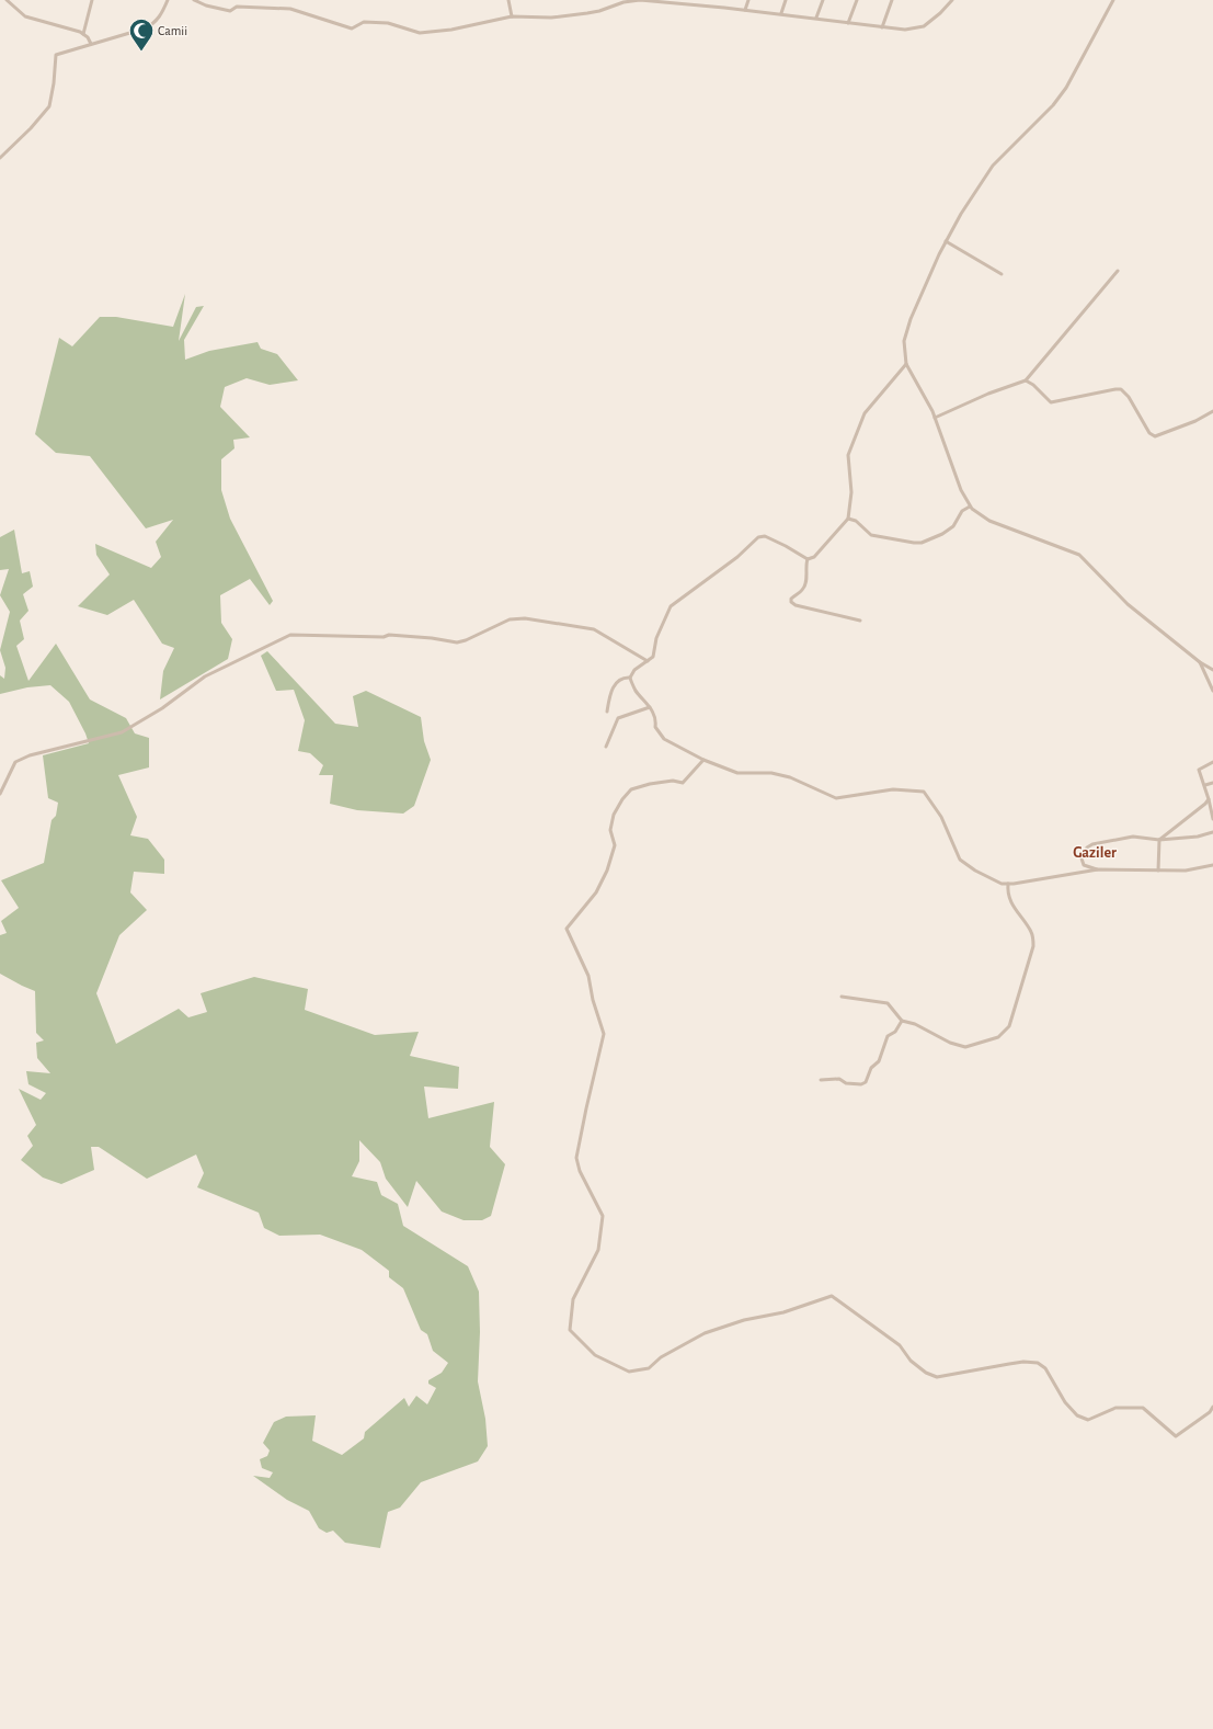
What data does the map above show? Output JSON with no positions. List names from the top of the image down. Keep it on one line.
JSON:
{"districts":["Gaziler"],"places":{"mosque":["Camii"]}}
